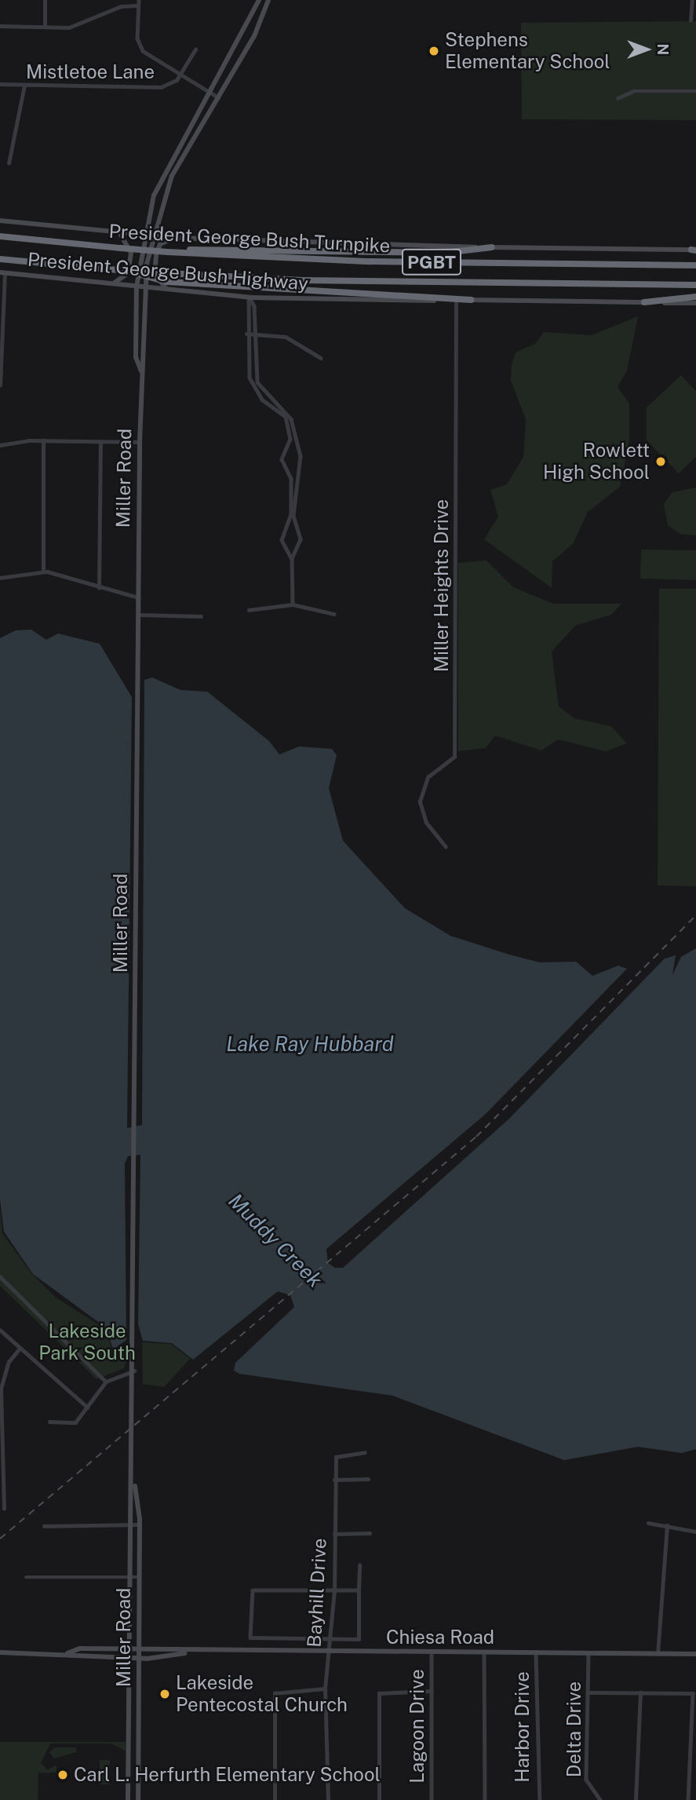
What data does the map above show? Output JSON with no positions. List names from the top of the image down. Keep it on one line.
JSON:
{"streets":{"highway":["President George Bush Turnpike","PGBT"],"main road":["President George Bush Highway","Miller Road","Chiesa Road"],"street":["Mistletoe Lane","Miller Heights Drive","Bayhill Drive","Lagoon Drive","Harbor Drive","Delta Drive"]},"crossings":[["President George Bush Highway","Miller Road"],["President George Bush Highway","Miller Heights Drive"],["Miller Road","Chiesa Road"],["Bayhill Drive","Chiesa Road"],["Chiesa Road","Lagoon Drive"],["Chiesa Road","Harbor Drive"],["Chiesa Road","Delta Drive"]],"water":["Lake Ray Hubbard","Muddy Creek"],"parks":["Lakeside Park South"],"places":["Stephens Elementary School","Rowlett High School","Lakeside Pentecostal Church","Carl L. Herfurth Elementary School"],"north":"right"}
